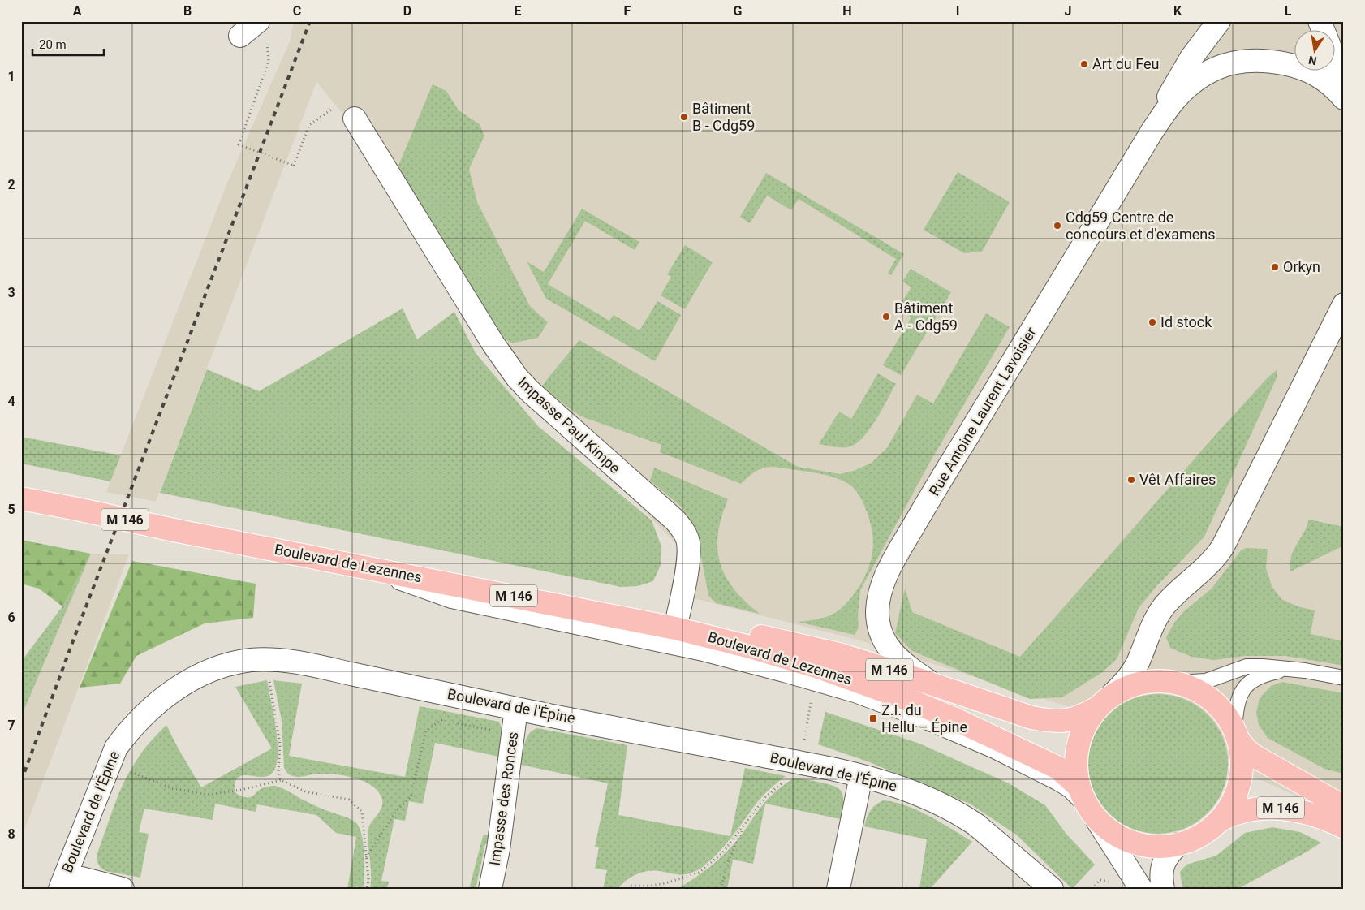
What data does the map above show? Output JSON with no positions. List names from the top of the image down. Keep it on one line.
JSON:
{"streets":{"main road":["M 146","Boulevard de Lezennes"],"street":["Rue Antoine Laurent Lavoisier","Impasse Paul Kimpe","Boulevard de l'Épine","Impasse des Ronces"]},"crossings":[["Rue Antoine Laurent Lavoisier","Boulevard de Lezennes"],["Impasse Paul Kimpe","Boulevard de Lezennes"],["M 146","Boulevard de Lezennes"],["Boulevard de l'Épine","Impasse des Ronces"]],"places":{"other":["Art du Feu","Bâtiment B - Cdg59","Cdg59 Centre de concours et d'examens","Orkyn","Bâtiment A - Cdg59","Id stock","Vêt Affaires"],"transit":["Z.I. du Hellu – Épine"]},"scale_bar":"20 m","north":"bottom","grid":{"columns":["A","B","C","D","E","F","G","H","I","J","K","L"],"rows":["1","2","3","4","5","6","7","8"]}}
